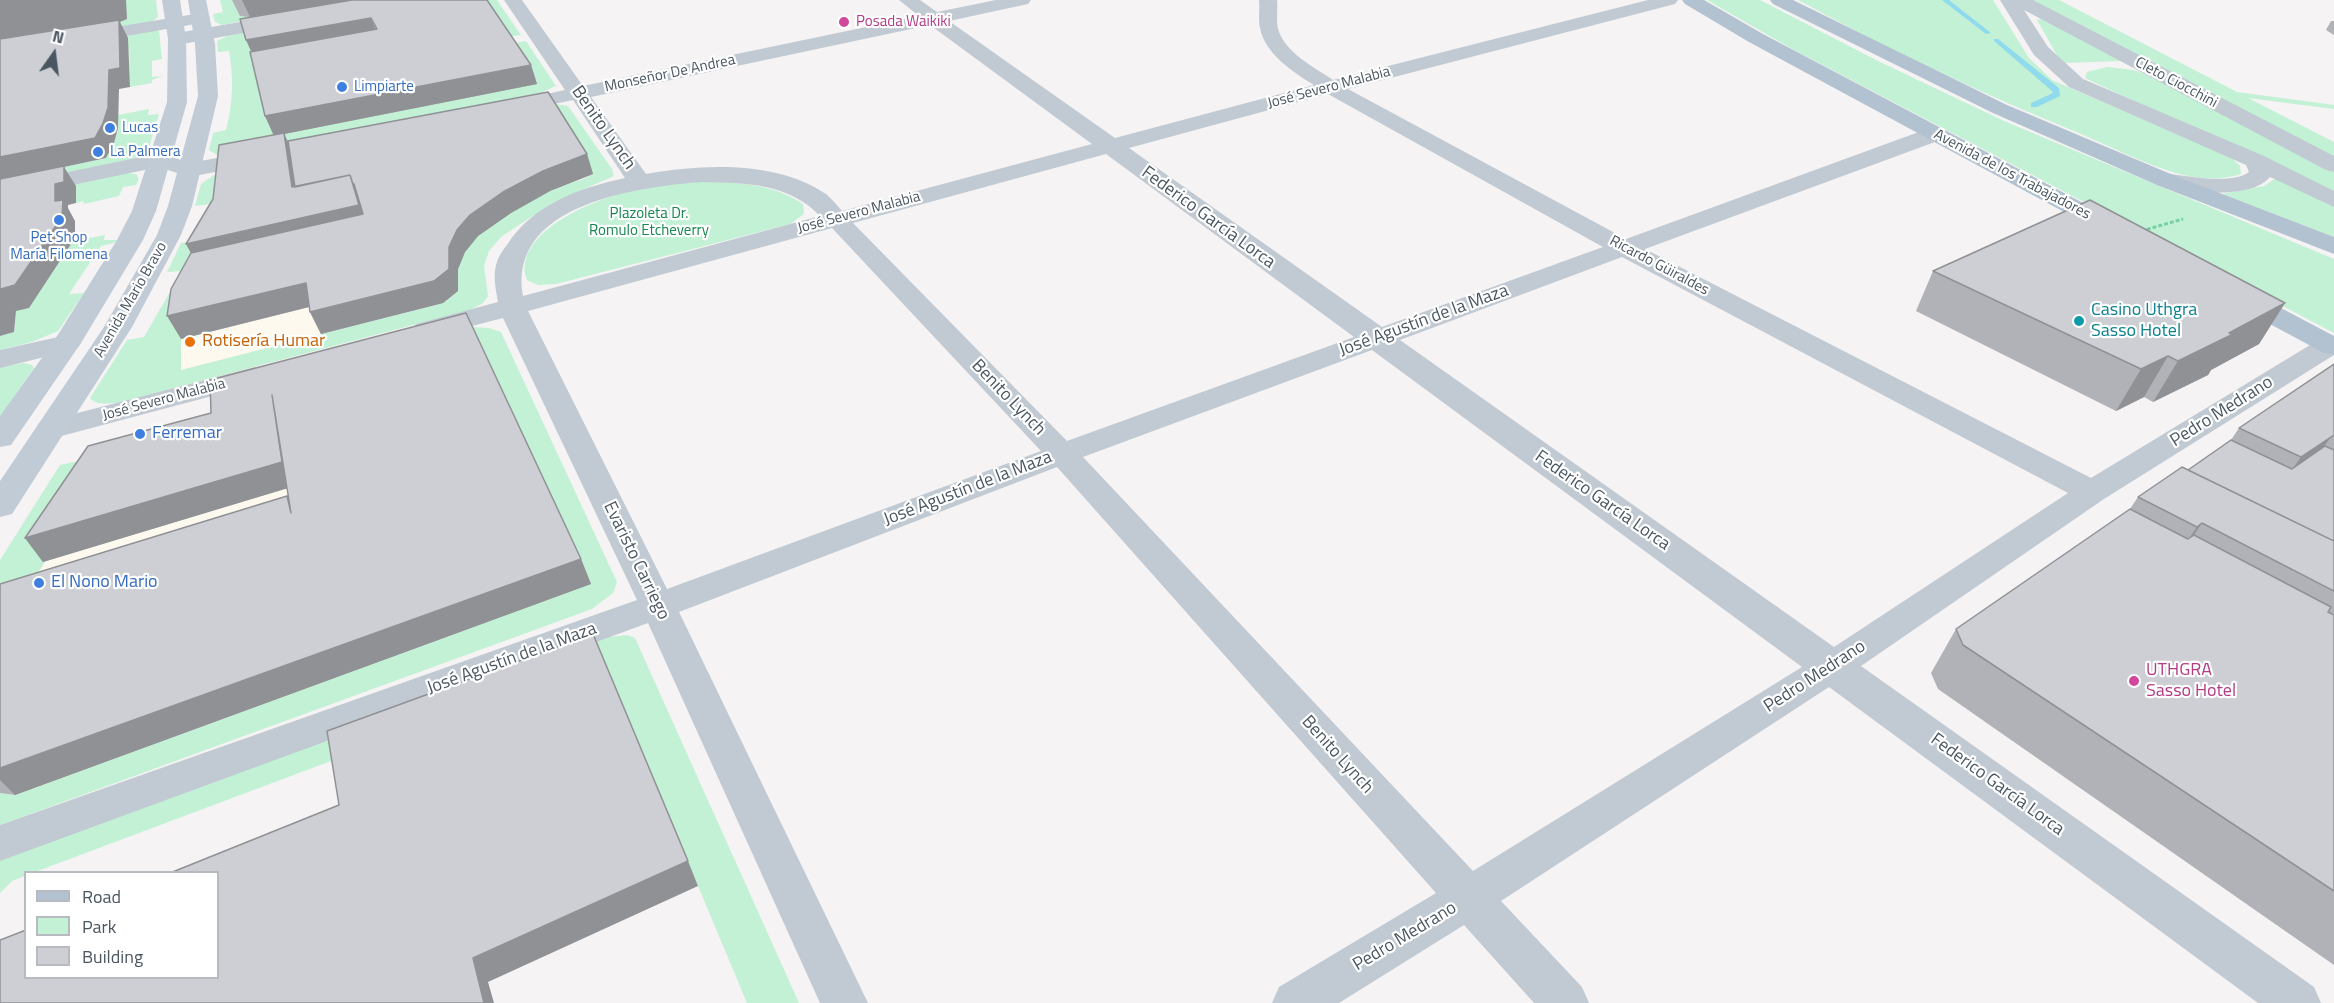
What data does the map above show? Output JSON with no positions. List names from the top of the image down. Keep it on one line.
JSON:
{"streets":{"main road":["Avenida de los Trabajadores","Avenida Mario Bravo"],"street":["Monseñor De Andrea","Cleto Ciocchini","José Severo Malabia","Benito Lynch","Federico García Lorca","Ricardo Güiraldes","José Agustín de la Maza","Pedro Medrano","Evaristo Carriego"]},"crossings":[["Monseñor De Andrea","Benito Lynch"],["Monseñor De Andrea","Federico García Lorca"],["José Severo Malabia","Benito Lynch"],["José Severo Malabia","Federico García Lorca"],["José Severo Malabia","Ricardo Güiraldes"],["José Severo Malabia","Avenida Mario Bravo"],["José Severo Malabia","Evaristo Carriego"],["Benito Lynch","José Agustín de la Maza"],["Benito Lynch","Pedro Medrano"],["Benito Lynch","Evaristo Carriego"],["Avenida de los Trabajadores","José Agustín de la Maza"],["Federico García Lorca","José Agustín de la Maza"],["Federico García Lorca","Pedro Medrano"],["Ricardo Güiraldes","José Agustín de la Maza"],["Ricardo Güiraldes","Pedro Medrano"],["José Agustín de la Maza","Evaristo Carriego"]],"parks":["Plazoleta Dr. Romulo Etcheverry"],"places":["Posada Waikiki","Limpiarte","Lucas","La Palmera","Pet Shop María Filomena","Casino Uthgra Sasso Hotel","Rotisería Humar","Ferremar","El Nono Mario","UTHGRA Sasso Hotel"],"legend":["Road","Park","Building"],"north":"top"}
